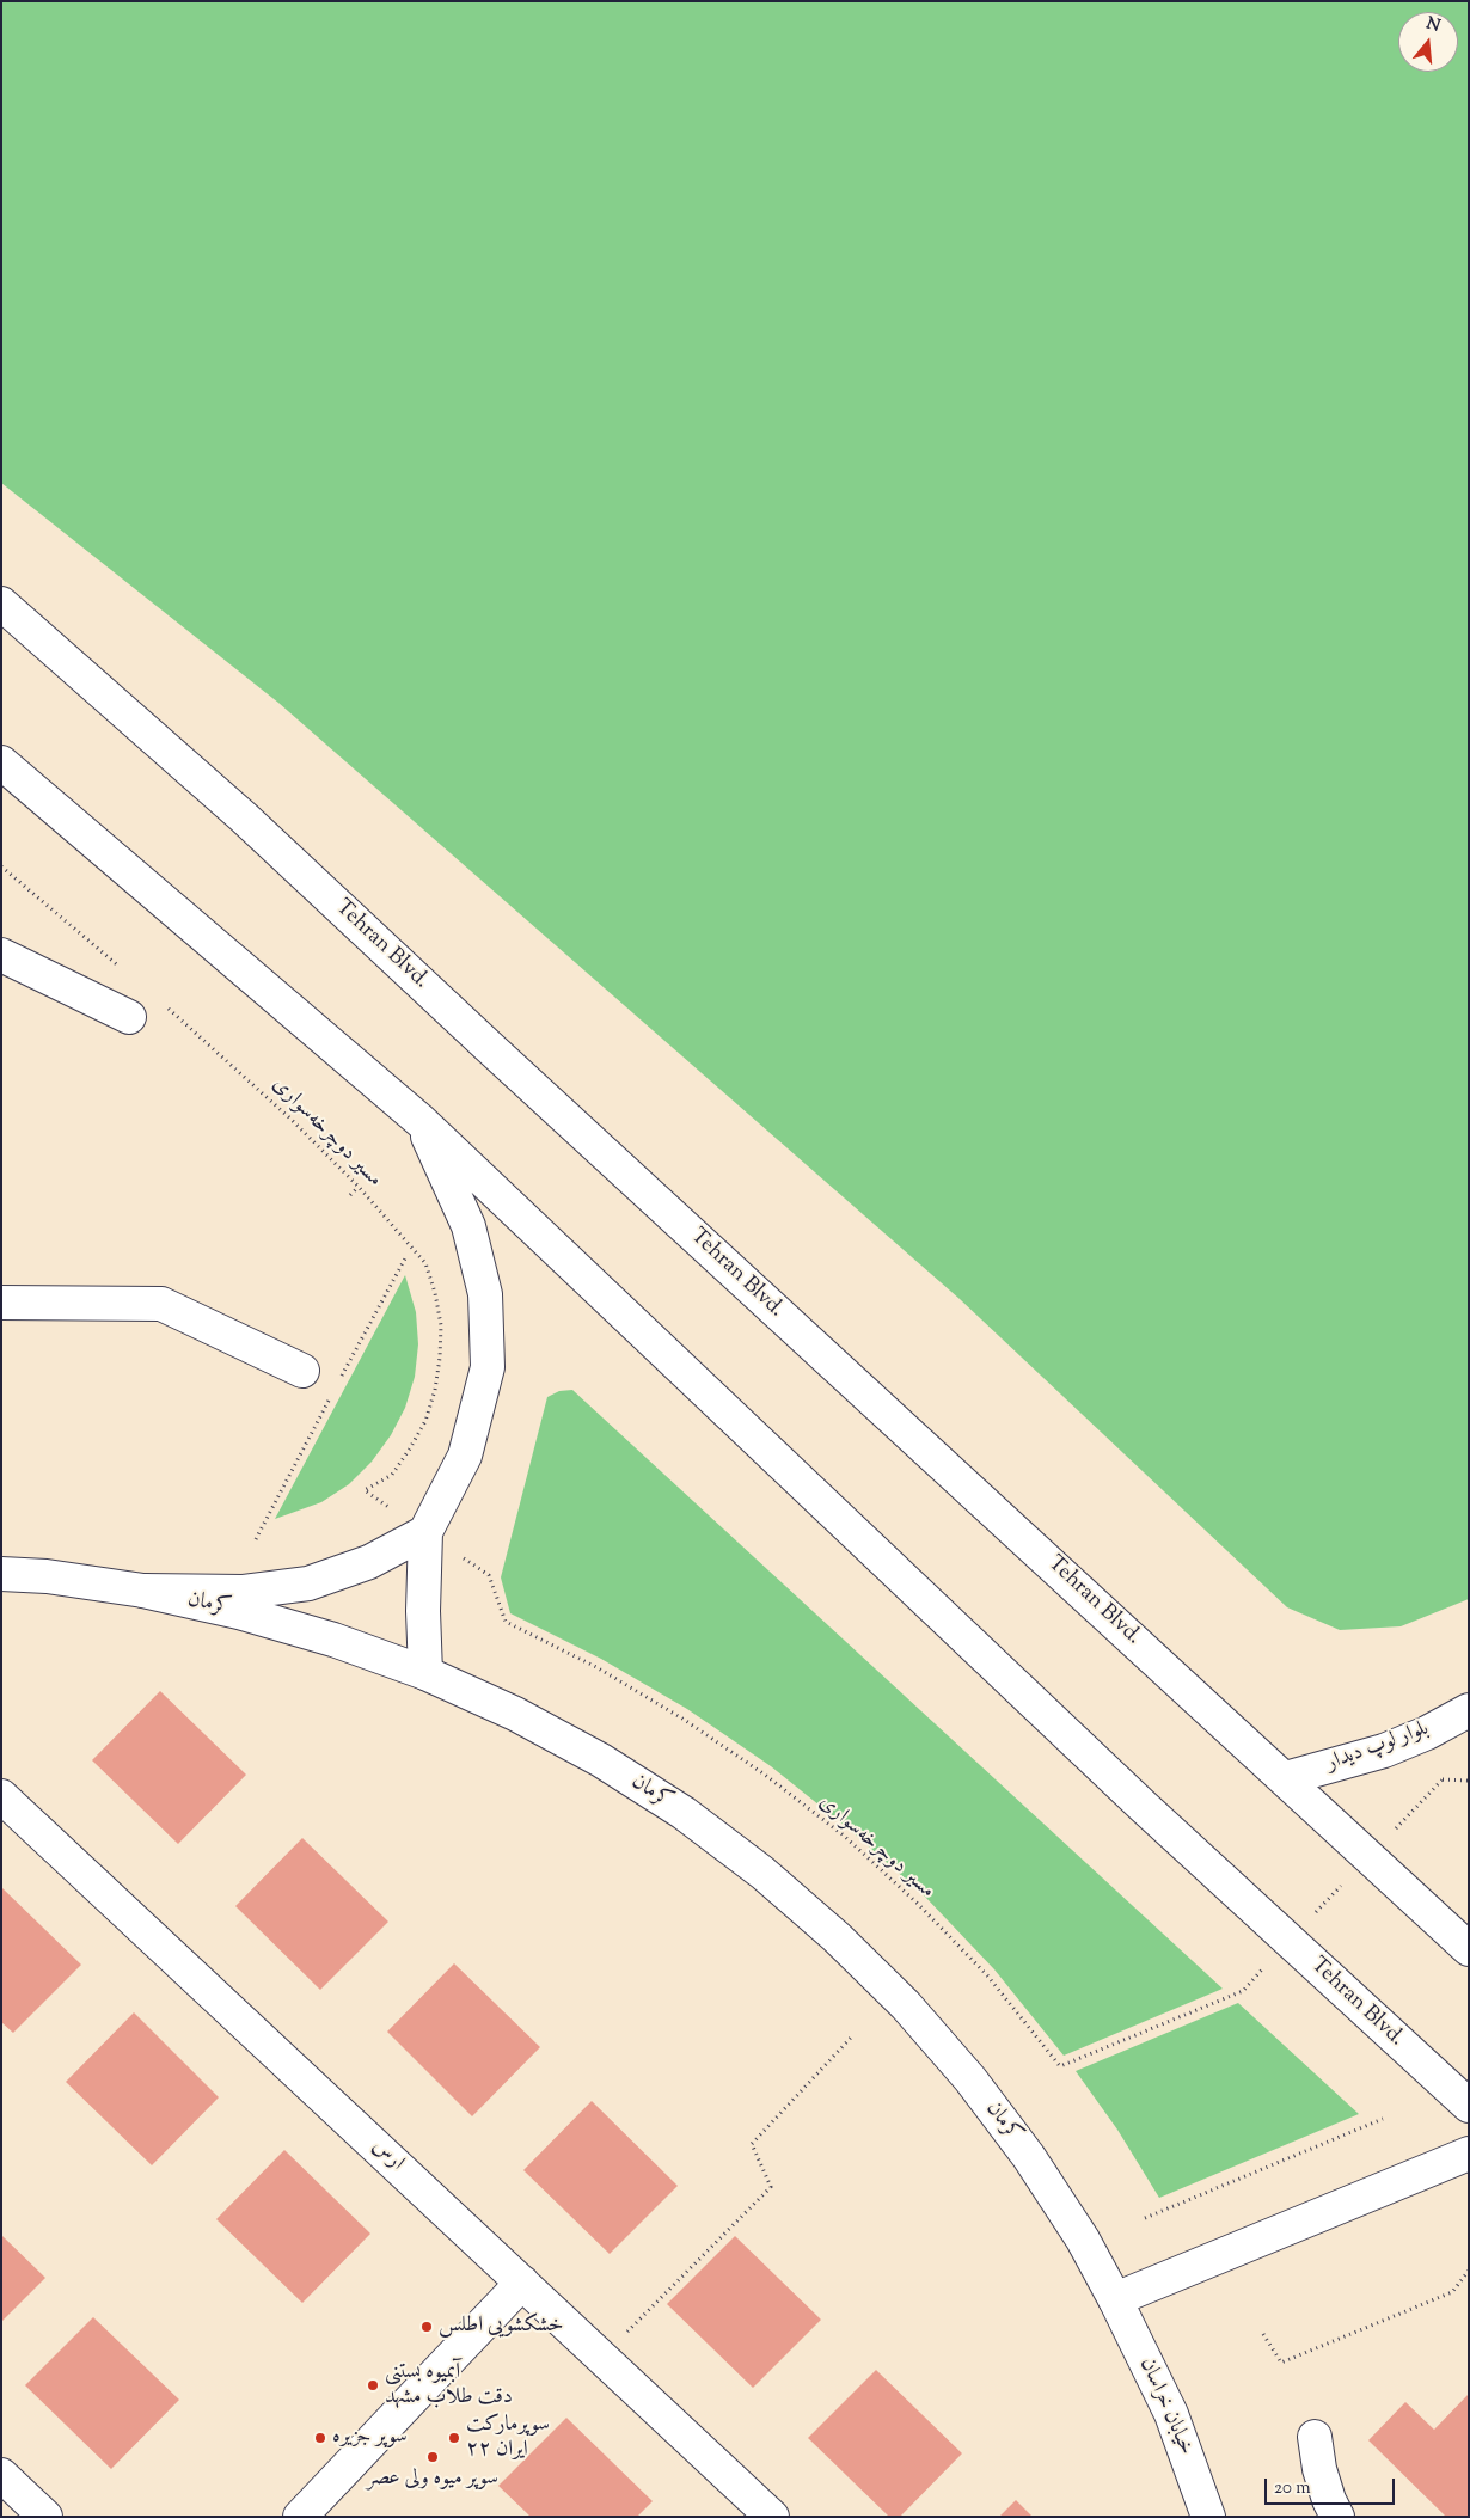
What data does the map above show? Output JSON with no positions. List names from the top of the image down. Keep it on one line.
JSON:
{"streets":{"main road":["Tehran Blvd.","کرمان","بلوار لوپ دیدار","ارس","خیابان خراسان"],"path":["مسیر دوچرخه‌سواری"]},"crossings":[["Tehran Blvd.","بلوار لوپ دیدار"],["کرمان","خیابان خراسان"]],"places":["خشکشویی اطلس","آبمیوه بستنی دقت طلاب مشهد","سوپر جزیره","سوپرمارکت ایران ۲۲","سوپر میوه ولی عصر"],"scale_bar":"20 m","north":"top"}
